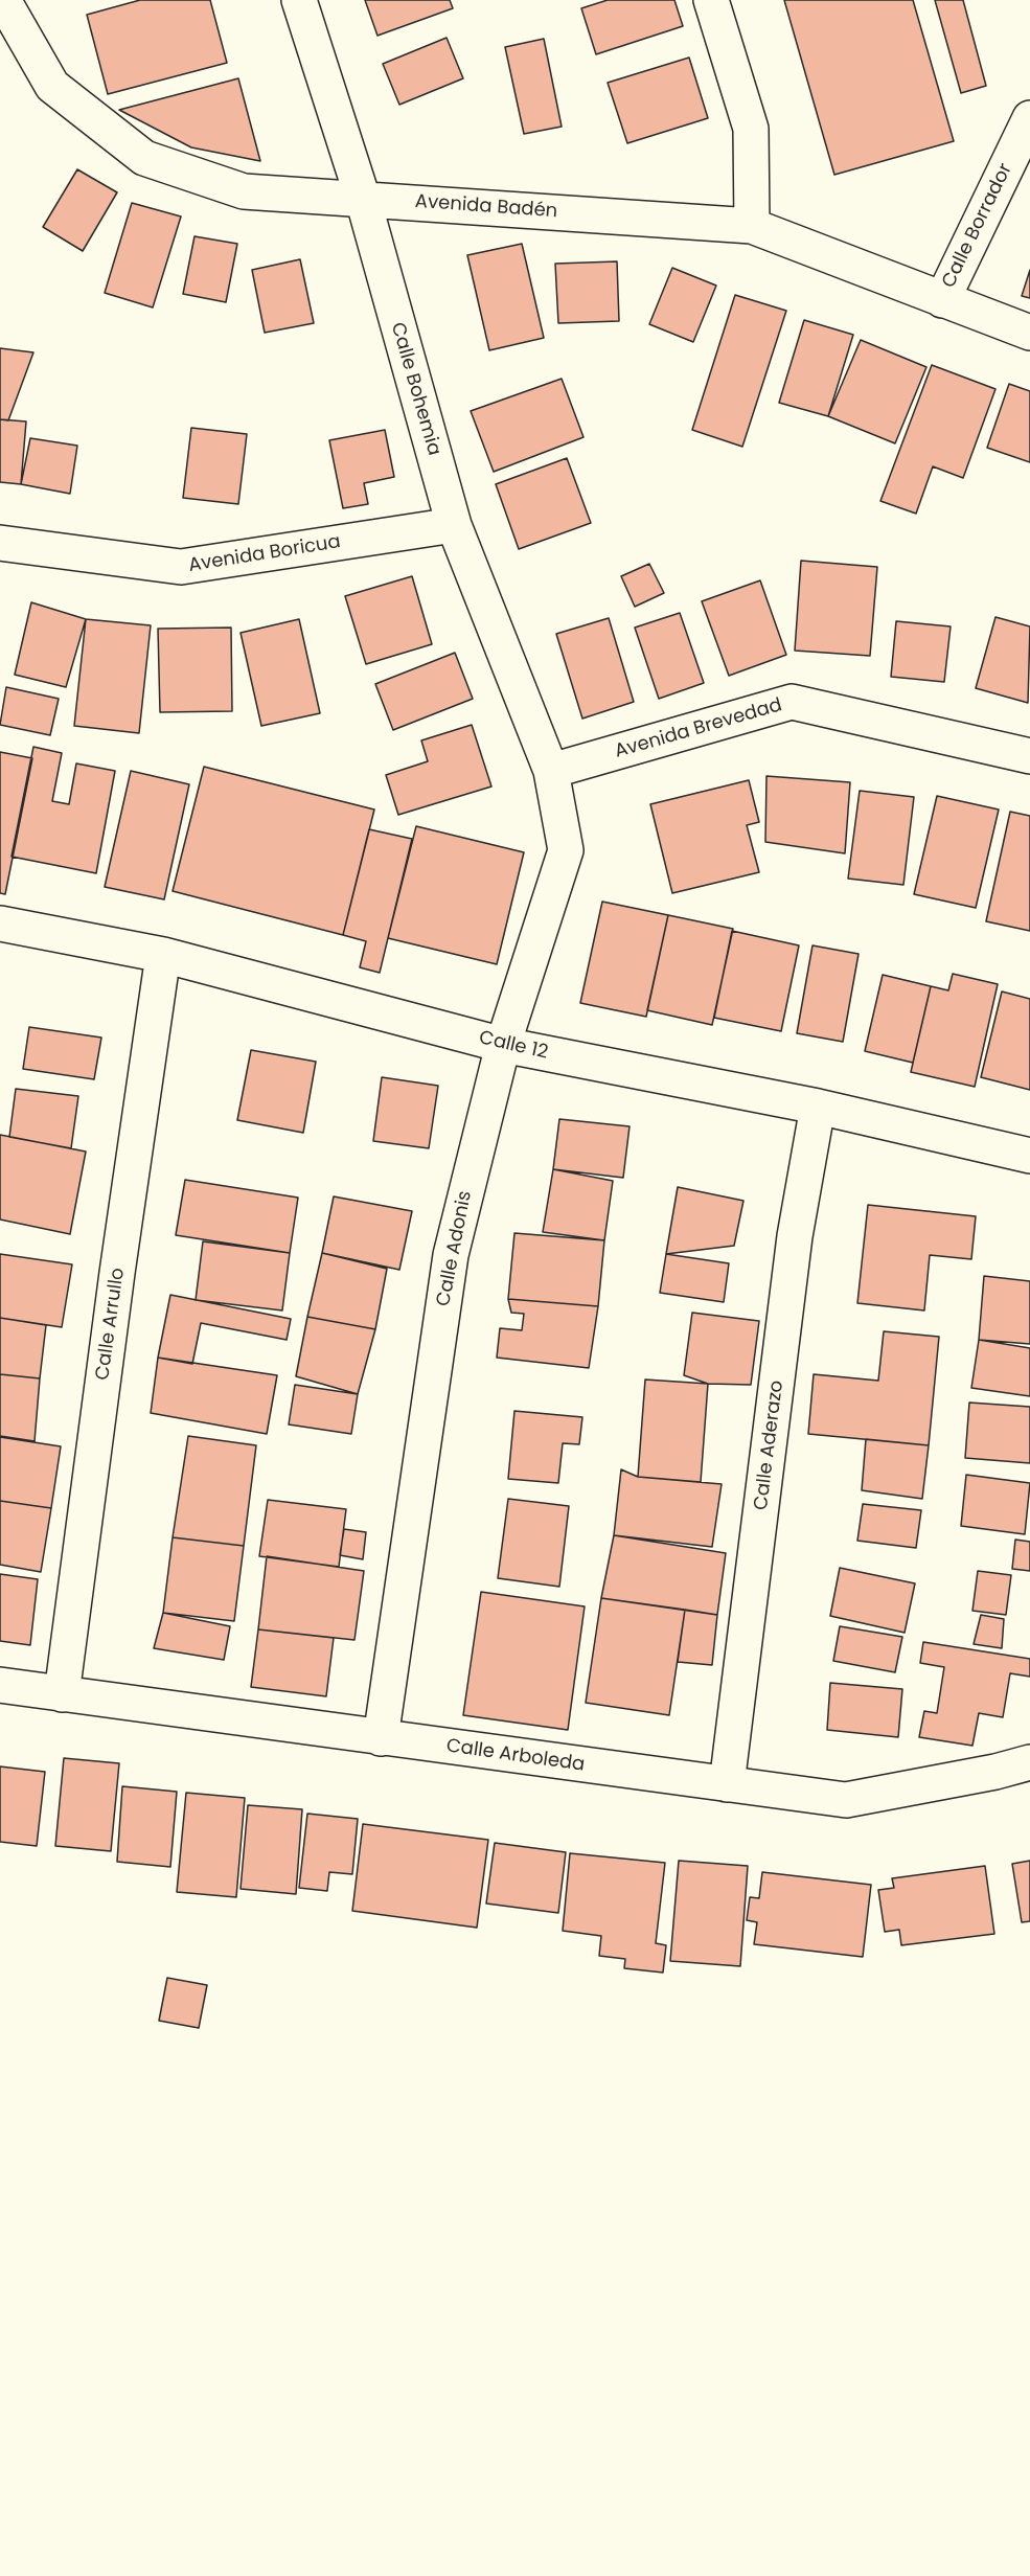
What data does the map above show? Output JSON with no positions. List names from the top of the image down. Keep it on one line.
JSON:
{"streets":{"street":["Avenida Badén","Calle Borrador","Calle Bohemia","Avenida Boricua","Avenida Brevedad","Calle 12","Calle Adonis","Calle Arrullo","Calle Aderazo","Calle Arboleda"]},"crossings":[["Avenida Badén","Calle Borrador"],["Avenida Badén","Calle Bohemia"],["Calle Bohemia","Avenida Boricua"],["Calle Bohemia","Avenida Brevedad"],["Calle Bohemia","Calle Adonis"],["Avenida Brevedad","Calle Adonis"],["Calle 12","Calle Adonis"],["Calle 12","Calle Arrullo"],["Calle 12","Calle Aderazo"],["Calle Adonis","Calle Arboleda"],["Calle Arrullo","Calle Arboleda"],["Calle Aderazo","Calle Arboleda"]]}
